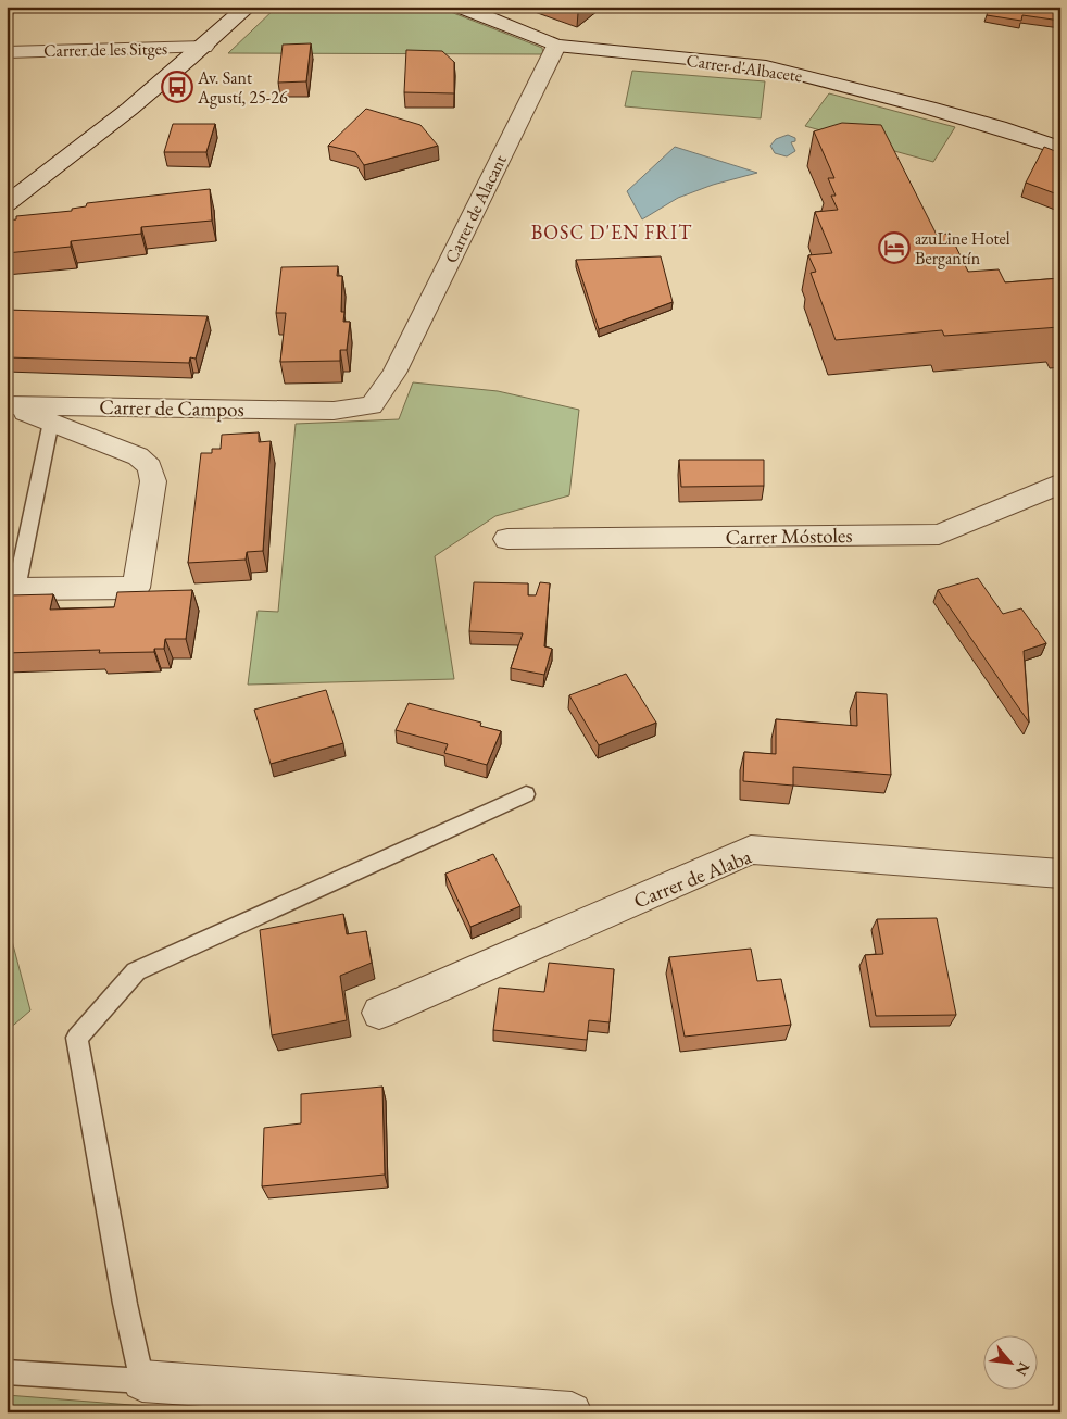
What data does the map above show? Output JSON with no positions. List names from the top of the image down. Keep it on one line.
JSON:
{"streets":{"street":["Carrer de les Sitges","Carrer d'Albacete","Carrer de Alacant","Carrer de Campos","Carrer Móstoles","Carrer de Alaba"]},"crossings":[["Carrer d'Albacete","Carrer de Alacant"],["Carrer de Alacant","Carrer de Campos"]],"districts":["BOSC D'EN FRIT"],"places":{"bus stop":["Av. Sant Agustí, 25-26"],"hotel":["azuLine Hotel Bergantín"]},"north":"bottom right"}
